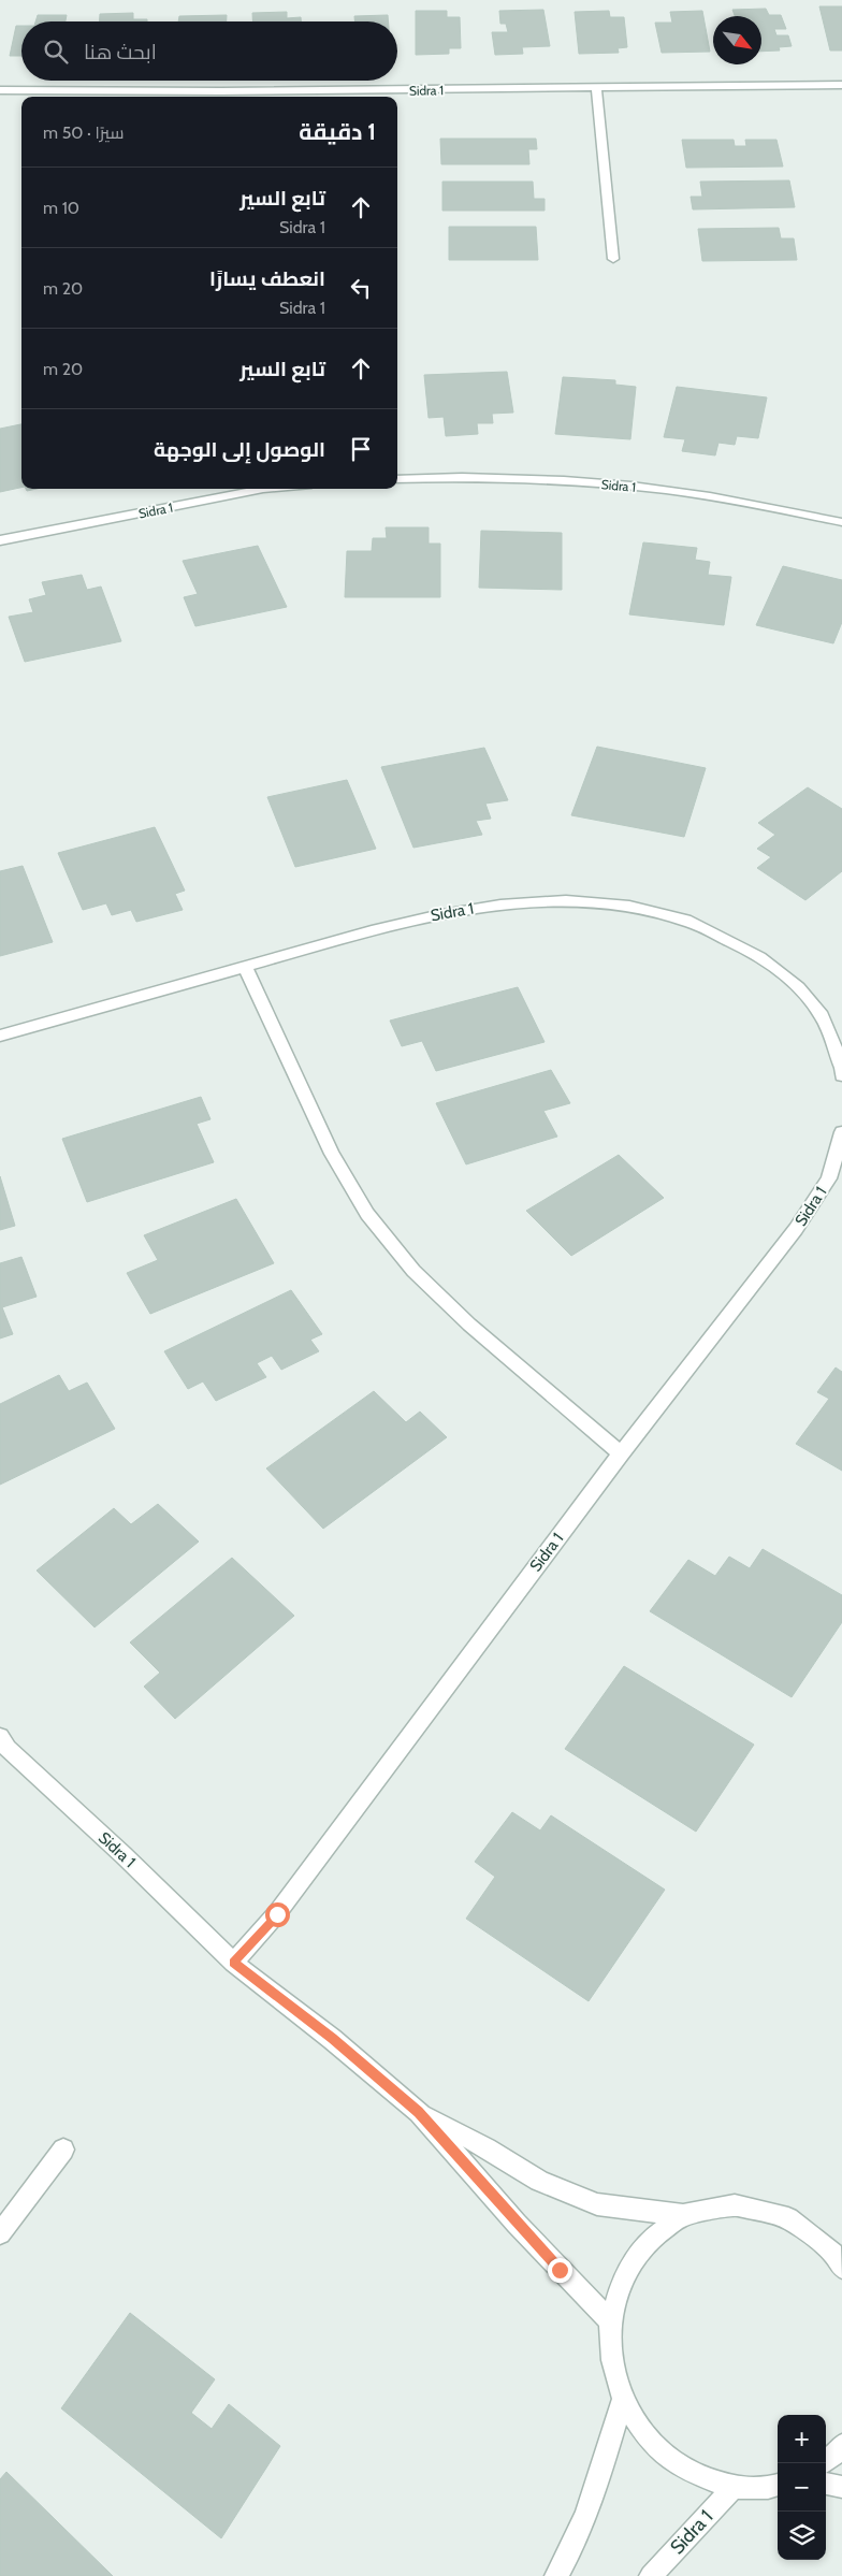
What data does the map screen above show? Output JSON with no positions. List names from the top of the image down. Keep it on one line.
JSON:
{"streets":{"street":["Sidra 1"]},"north":"bottom right","page":{"search":"ابحث هنا","heading":["1 دقيقة","سيرًا · 50 m"],"list":[["تابع السير","Sidra 1","10 m"],["انعطف يسارًا","Sidra 1","20 m"],["تابع السير","20 m"],"الوصول إلى الوجهة"],"map_buttons":["+","−"]}}
